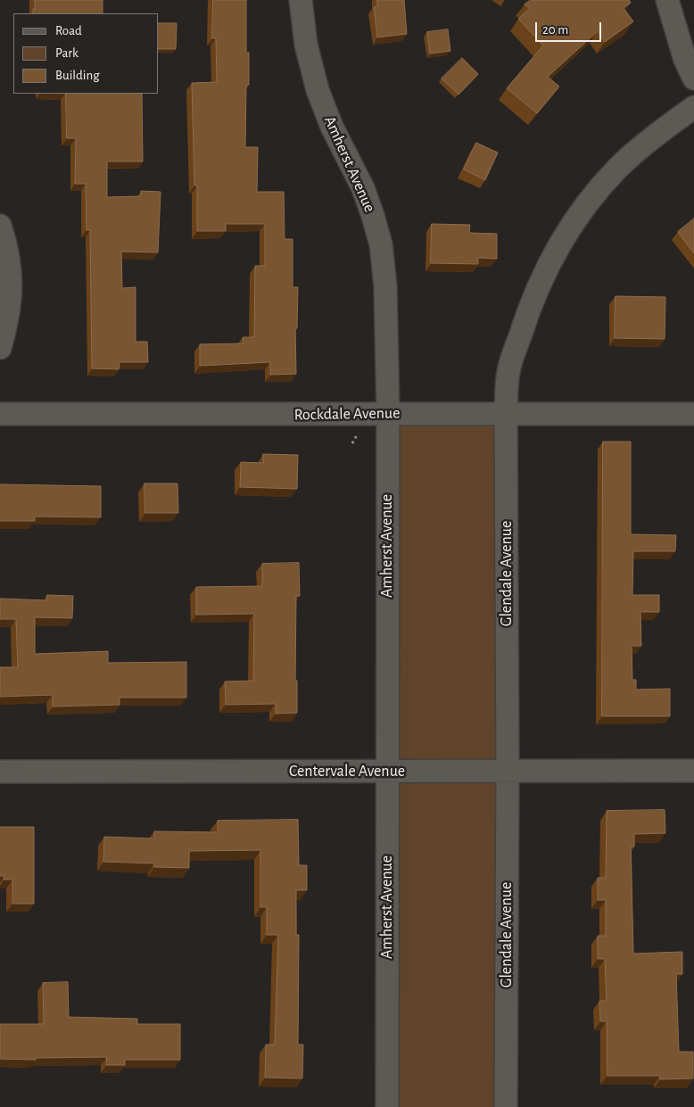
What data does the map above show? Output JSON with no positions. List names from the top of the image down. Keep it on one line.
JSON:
{"streets":{"street":["Amherst Avenue","Rockdale Avenue","Glendale Avenue","Centervale Avenue"]},"crossings":[["Amherst Avenue","Rockdale Avenue"],["Amherst Avenue","Centervale Avenue"],["Rockdale Avenue","Glendale Avenue"],["Glendale Avenue","Centervale Avenue"]],"legend":["Road","Park","Building"],"scale_bar":"20 m"}
